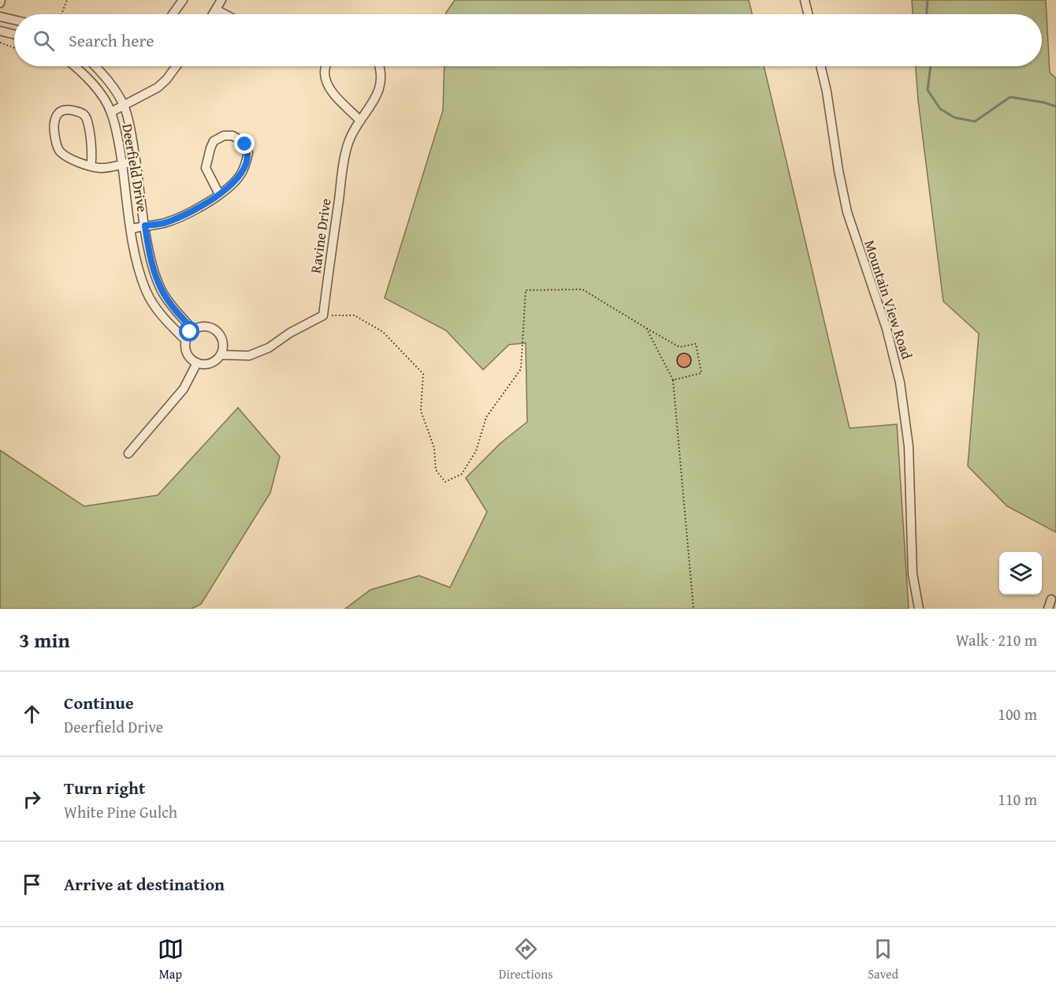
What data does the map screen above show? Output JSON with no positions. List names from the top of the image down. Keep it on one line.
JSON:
{"streets":{"street":["Deerfield Drive","Ravine Drive","Mountain View Road"]},"page":{"search":"Search here","heading":["3 min","Walk · 210 m"],"list":[["Continue","Deerfield Drive","100 m"],["Turn right","White Pine Gulch","110 m"],"Arrive at destination"],"nav":["Map","Directions","Saved"]}}
